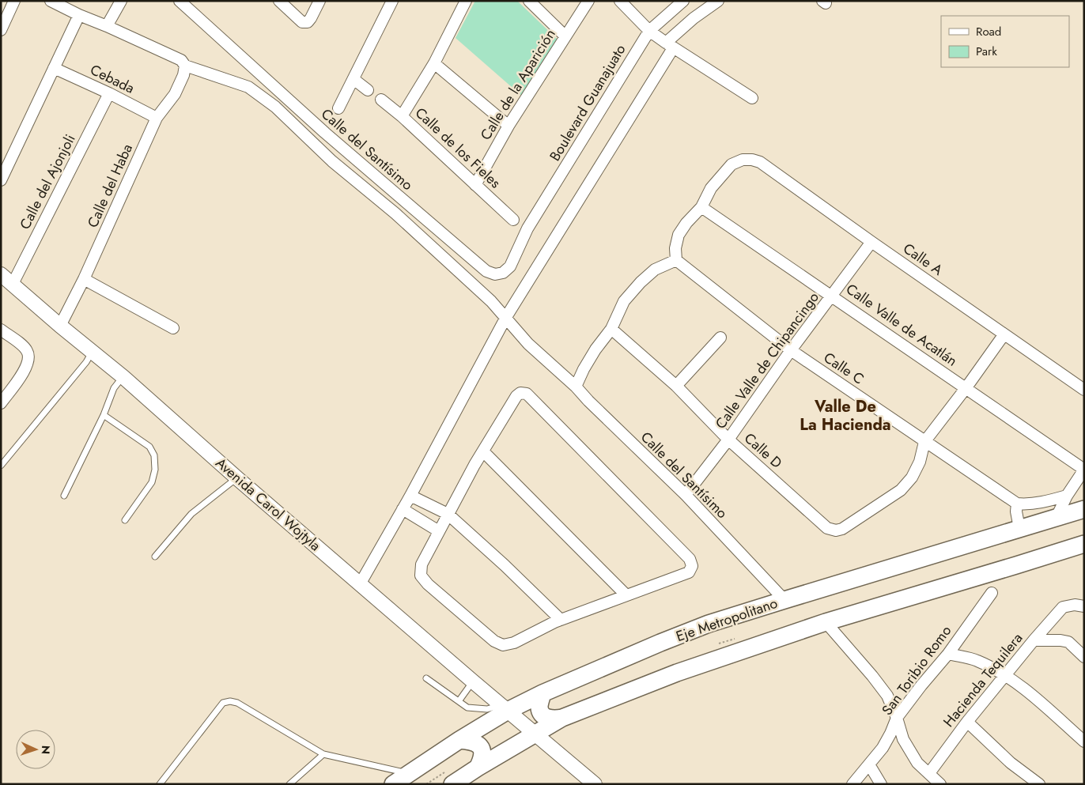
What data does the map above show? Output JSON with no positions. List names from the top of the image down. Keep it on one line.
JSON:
{"streets":{"main road":["Eje Metropolitano"],"street":["Cebada","Calle de la Aparición","Boulevard Guanajuato","Calle de los Fieles","Calle del Santísimo","Calle del Ajonjoli","Calle del Haba","Calle A","Calle Valle de Acatlán","Calle Valle de Chipancingo","Calle C","Calle D","Avenida Carol Wojtyla","San Toribio Romo","Hacienda Tequilera"]},"crossings":[["Cebada","Calle del Ajonjoli"],["Cebada","Calle del Haba"],["Calle de la Aparición","Calle de los Fieles"],["Boulevard Guanajuato","Calle del Santísimo"],["Calle del Santísimo","Calle del Haba"],["Calle del Santísimo","Calle Valle de Chipancingo"],["Calle del Santísimo","Eje Metropolitano"],["Calle del Ajonjoli","Avenida Carol Wojtyla"],["Calle del Haba","Avenida Carol Wojtyla"],["Calle A","Calle Valle de Acatlán"],["Calle A","Calle Valle de Chipancingo"],["Calle Valle de Acatlán","Calle Valle de Chipancingo"],["Calle Valle de Chipancingo","Calle C"],["Calle Valle de Chipancingo","Calle D"],["Calle C","Calle D"],["Avenida Carol Wojtyla","Eje Metropolitano"]],"districts":["Valle De La Hacienda"],"legend":["Road","Park"],"north":"right"}
